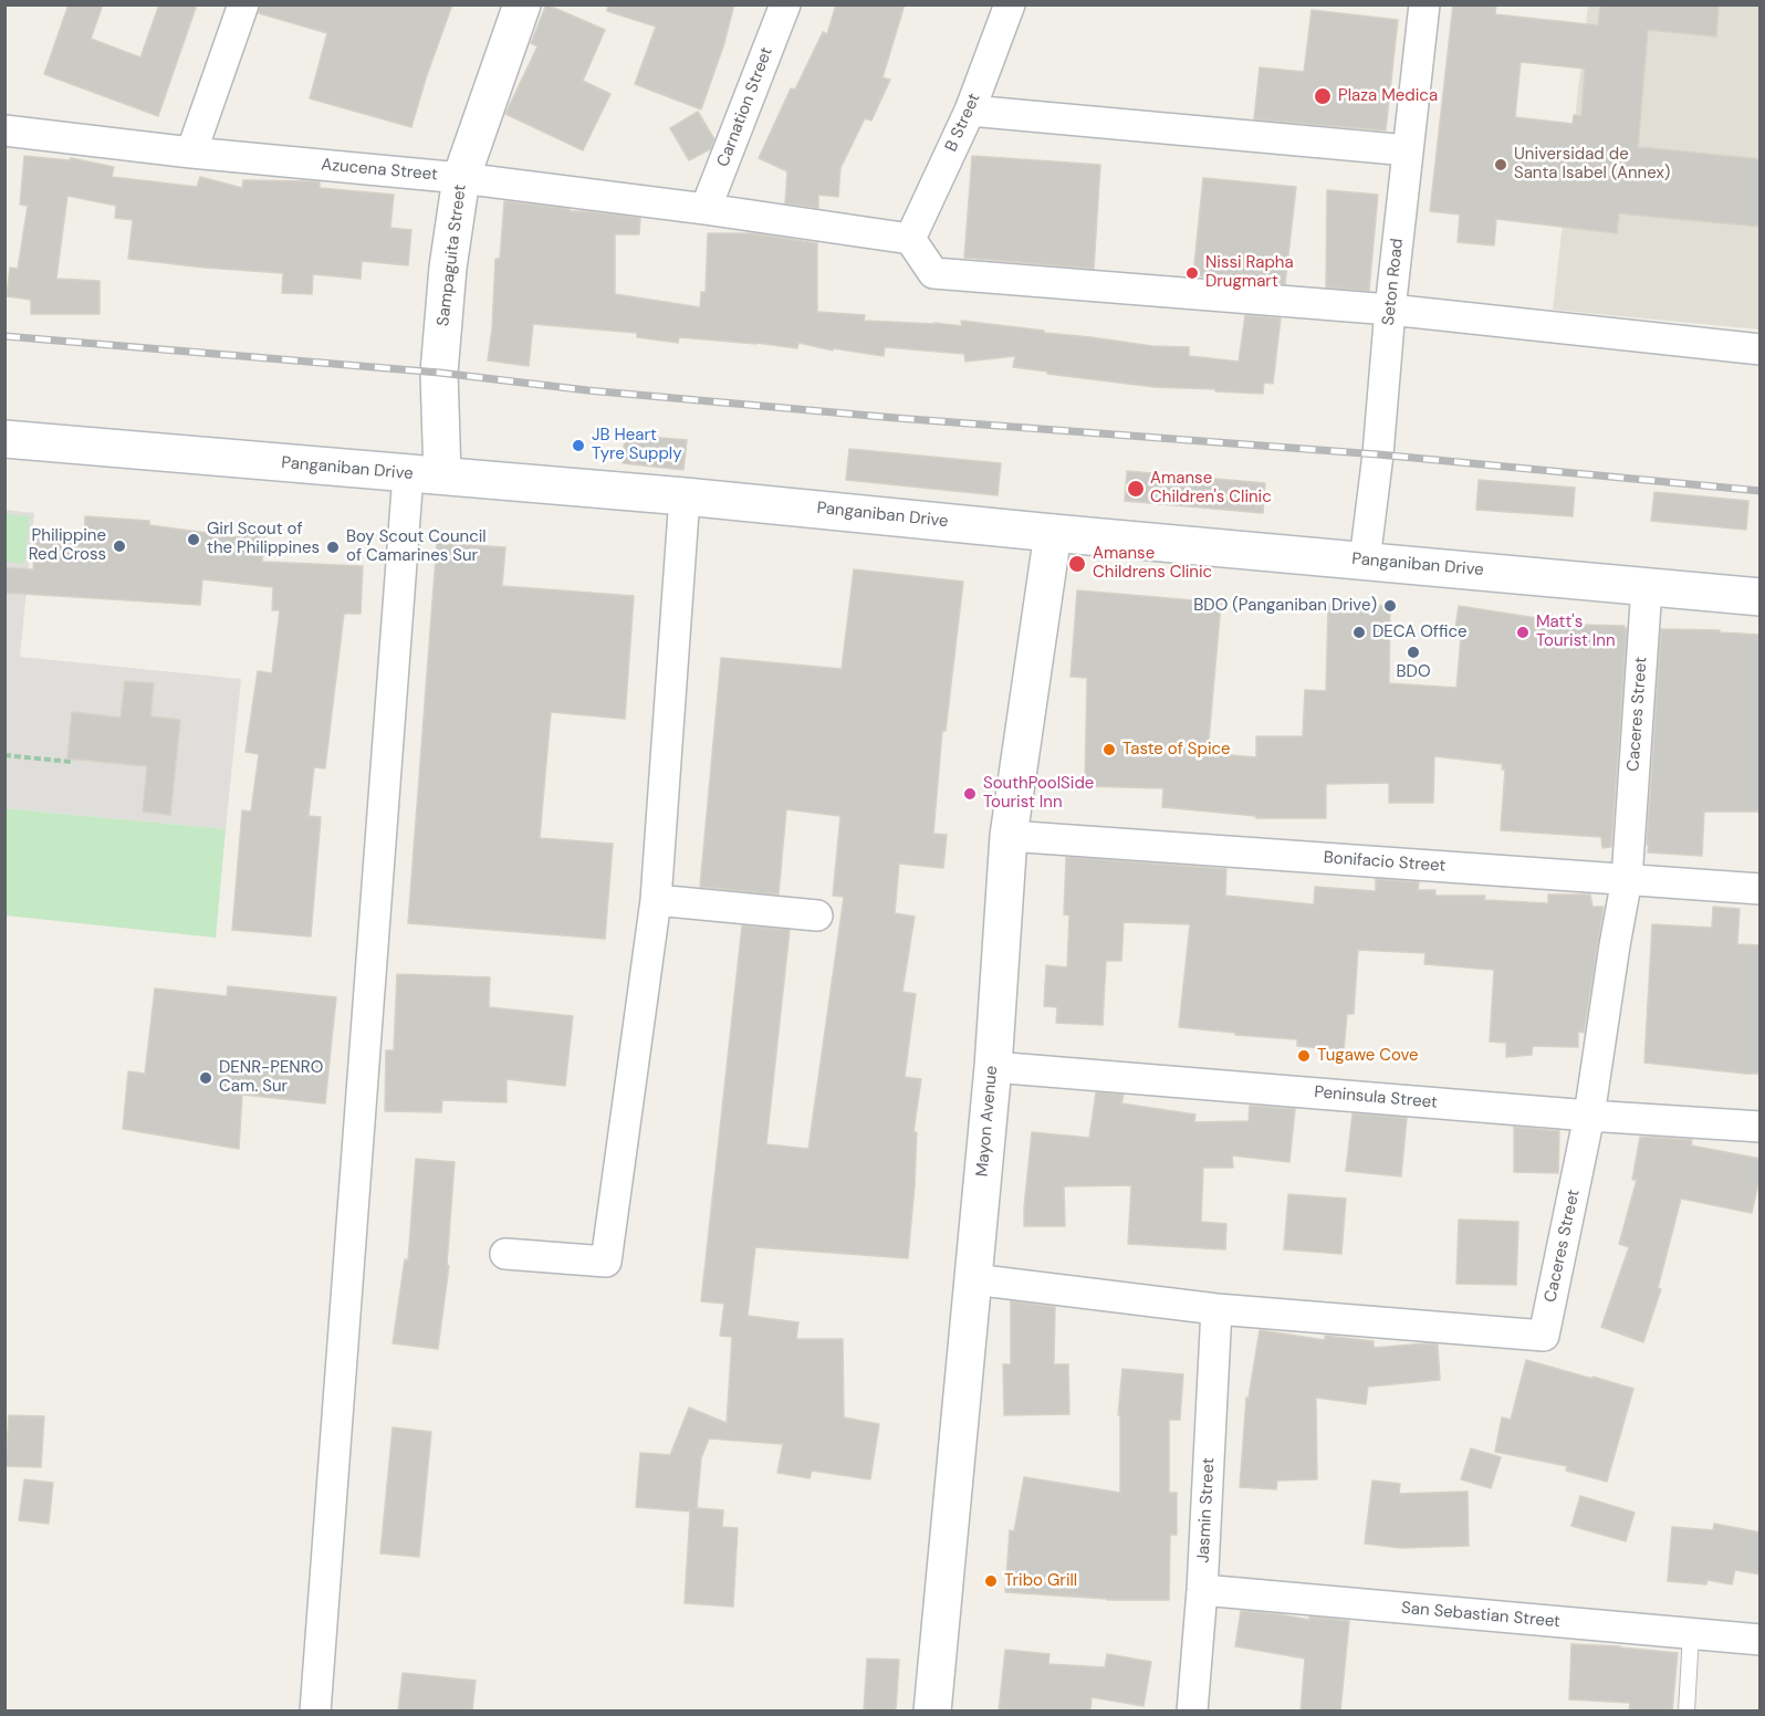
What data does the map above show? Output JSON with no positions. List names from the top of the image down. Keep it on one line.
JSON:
{"streets":{"main road":["Sampaguita Street","Panganiban Drive","Mayon Avenue"],"street":["Carnation Street","B Street","Azucena Street","Seton Road","Caceres Street","Bonifacio Street","Peninsula Street","Jasmin Street","San Sebastian Street"]},"crossings":[["Carnation Street","Azucena Street"],["B Street","Azucena Street"],["Azucena Street","Sampaguita Street"],["Sampaguita Street","Panganiban Drive"],["Seton Road","Panganiban Drive"],["Panganiban Drive","Caceres Street"],["Panganiban Drive","Mayon Avenue"],["Caceres Street","Bonifacio Street"],["Caceres Street","Peninsula Street"],["Caceres Street","Mayon Avenue"],["Caceres Street","Jasmin Street"],["Bonifacio Street","Mayon Avenue"],["Peninsula Street","Mayon Avenue"],["Jasmin Street","San Sebastian Street"]],"places":["Plaza Medica","Universidad de Santa Isabel (Annex)","Nissi Rapha Drugmart","JB Heart Tyre Supply","Amanse Children's Clinic","Girl Scout of the Philippines","Philippine Red Cross","Boy Scout Council of Camarines Sur","Amanse Childrens Clinic","BDO (Panganiban Drive)","DECA Office","Matt's Tourist Inn","BDO","Taste of Spice","SouthPoolSide Tourist Inn","Tugawe Cove","DENR-PENRO Cam. Sur","Tribo Grill"]}
